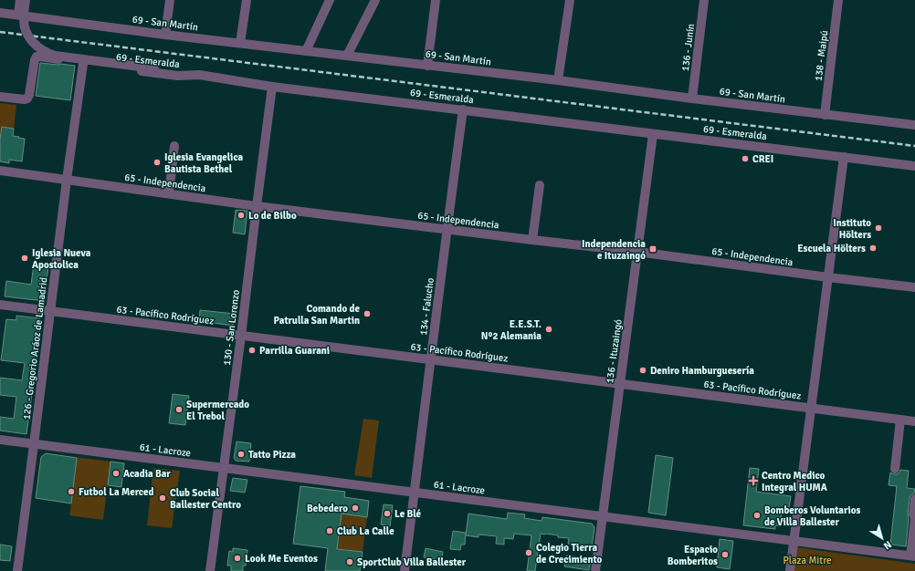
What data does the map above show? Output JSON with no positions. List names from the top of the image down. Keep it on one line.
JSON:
{"streets":{"street":["69 - San Martín","136 - Junín","138 - Maipú","69 - Esmeralda","65 - Independencia","134 - Falucho","63 - Pacífico Rodríguez","130 - San Lorenzo","126 - Gregorio Aráoz de Lamadrid","136 - Ituzaingó","61 - Lacroze"]},"crossings":[["69 - San Martín","136 - Junín"],["69 - San Martín","138 - Maipú"],["69 - Esmeralda","134 - Falucho"],["69 - Esmeralda","130 - San Lorenzo"],["69 - Esmeralda","126 - Gregorio Aráoz de Lamadrid"],["69 - Esmeralda","136 - Ituzaingó"],["65 - Independencia","134 - Falucho"],["65 - Independencia","130 - San Lorenzo"],["65 - Independencia","126 - Gregorio Aráoz de Lamadrid"],["65 - Independencia","136 - Ituzaingó"],["134 - Falucho","63 - Pacífico Rodríguez"],["134 - Falucho","61 - Lacroze"],["63 - Pacífico Rodríguez","130 - San Lorenzo"],["63 - Pacífico Rodríguez","126 - Gregorio Aráoz de Lamadrid"],["63 - Pacífico Rodríguez","136 - Ituzaingó"],["130 - San Lorenzo","61 - Lacroze"],["126 - Gregorio Aráoz de Lamadrid","61 - Lacroze"],["136 - Ituzaingó","61 - Lacroze"]],"parks":["Plaza Mitre"],"places":{"other":["CREI","Iglesia Evangelica Bautista Bethel","Lo de Bilbo","Instituto Hölters","Escuela Hölters","Iglesia Nueva Apostolica","Comando de Patrulla San Martin","E.E.S.T. Nº2 Alemania","Parrilla Guarani","Deniro Hamburguesería","Supermercado El Trebol","Tatto Pizza","Acadia Bar","Futbol La Merced","Club Social Ballester Centro","Bebedero","Le Blé","Bomberos Voluntarios de Villa Ballester","Club La Calle","Colegio Tierra de Crecimiento","Espacio Bomberitos","Look Me Eventos","SportClub Villa Ballester"],"transit":["Independencia e Ituzaingó"],"health":["Centro Medico Integral HUMA"]},"north":"bottom right"}
